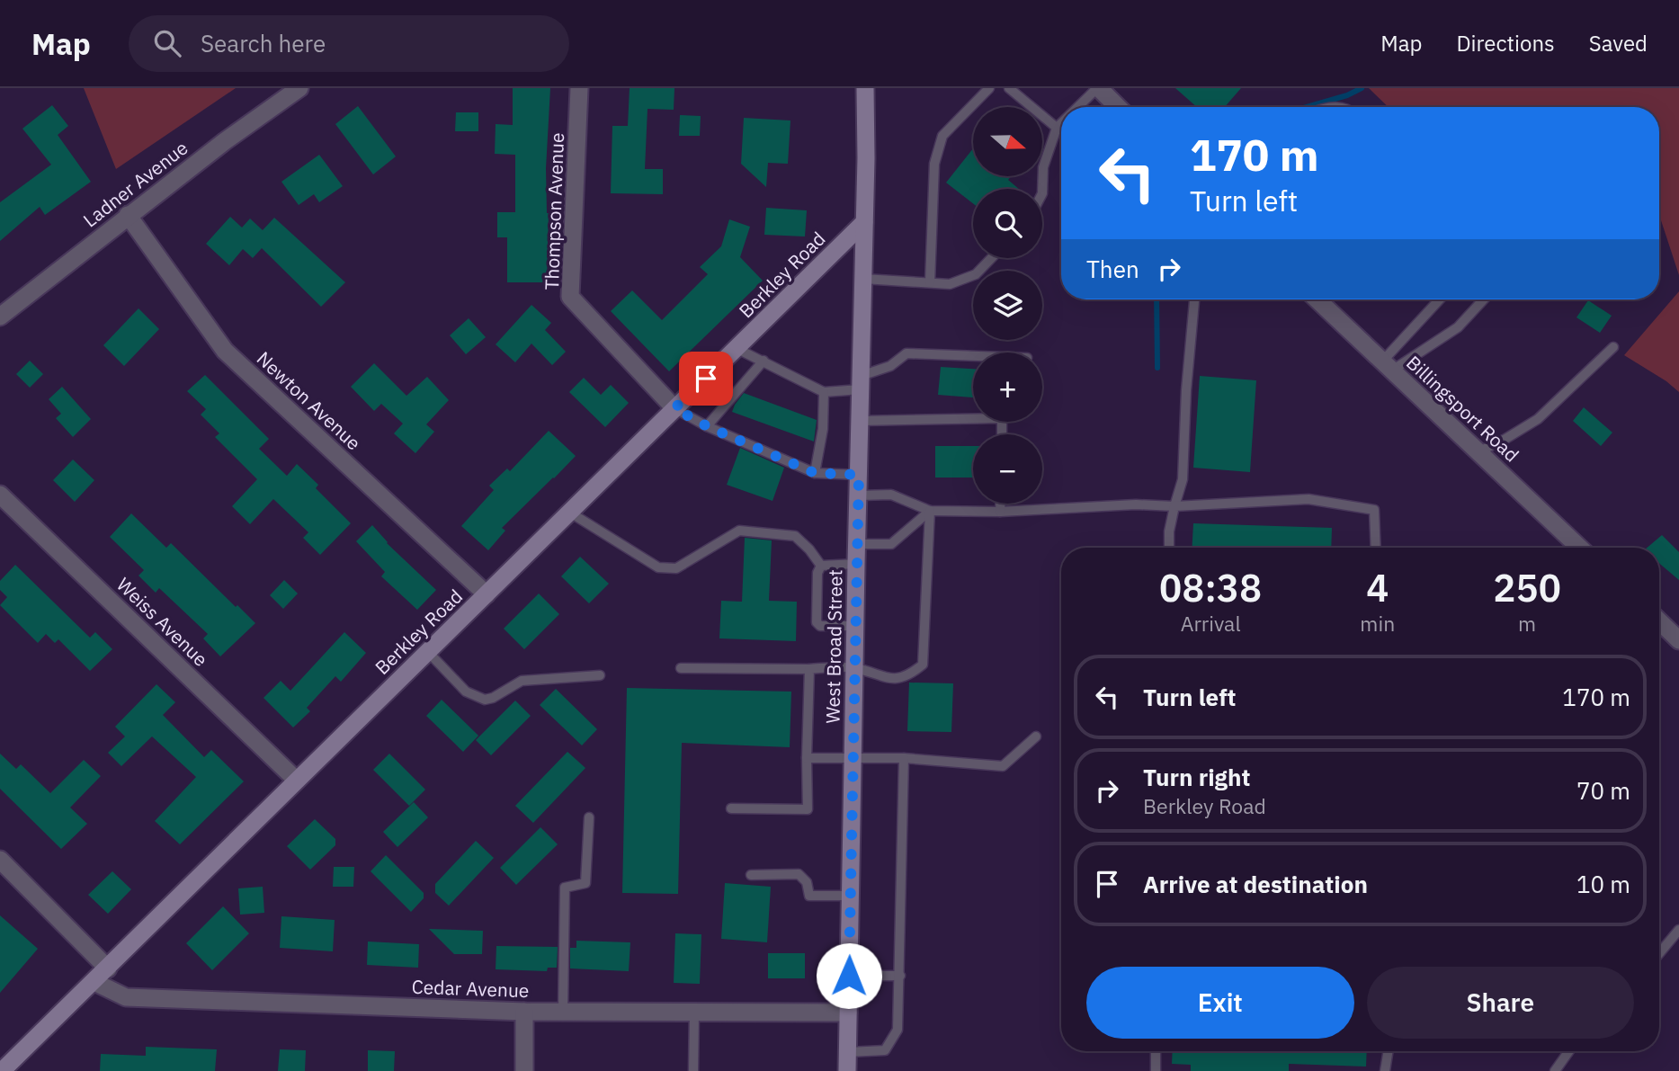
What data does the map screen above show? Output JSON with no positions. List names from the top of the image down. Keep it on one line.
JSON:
{"streets":{"main road":["Berkley Road","West Broad Street"],"street":["Ladner Avenue","Thompson Avenue","Newton Avenue","Billingsport Road","Weiss Avenue","Cedar Avenue"]},"crossings":[["Ladner Avenue","Newton Avenue"],["Thompson Avenue","Berkley Road"],["Berkley Road","Newton Avenue"],["Berkley Road","Weiss Avenue"],["Berkley Road","West Broad Street"],["Berkley Road","Cedar Avenue"],["West Broad Street","Cedar Avenue"]],"north":"right","page":{"header":"Map","search":"Search here","nav":["Map","Directions","Saved"],"map_buttons":["+","−"],"turn":["170 m","Turn left"],"then":"Then","eta":["08:38","Arrival","4","min","250","m"],"list":[{"name":"Turn left","value":"170 m"},{"name":"Turn right","note":"Berkley Road","value":"70 m"},{"name":"Arrive at destination","value":"10 m"}],"buttons":["Exit","Share"]}}
